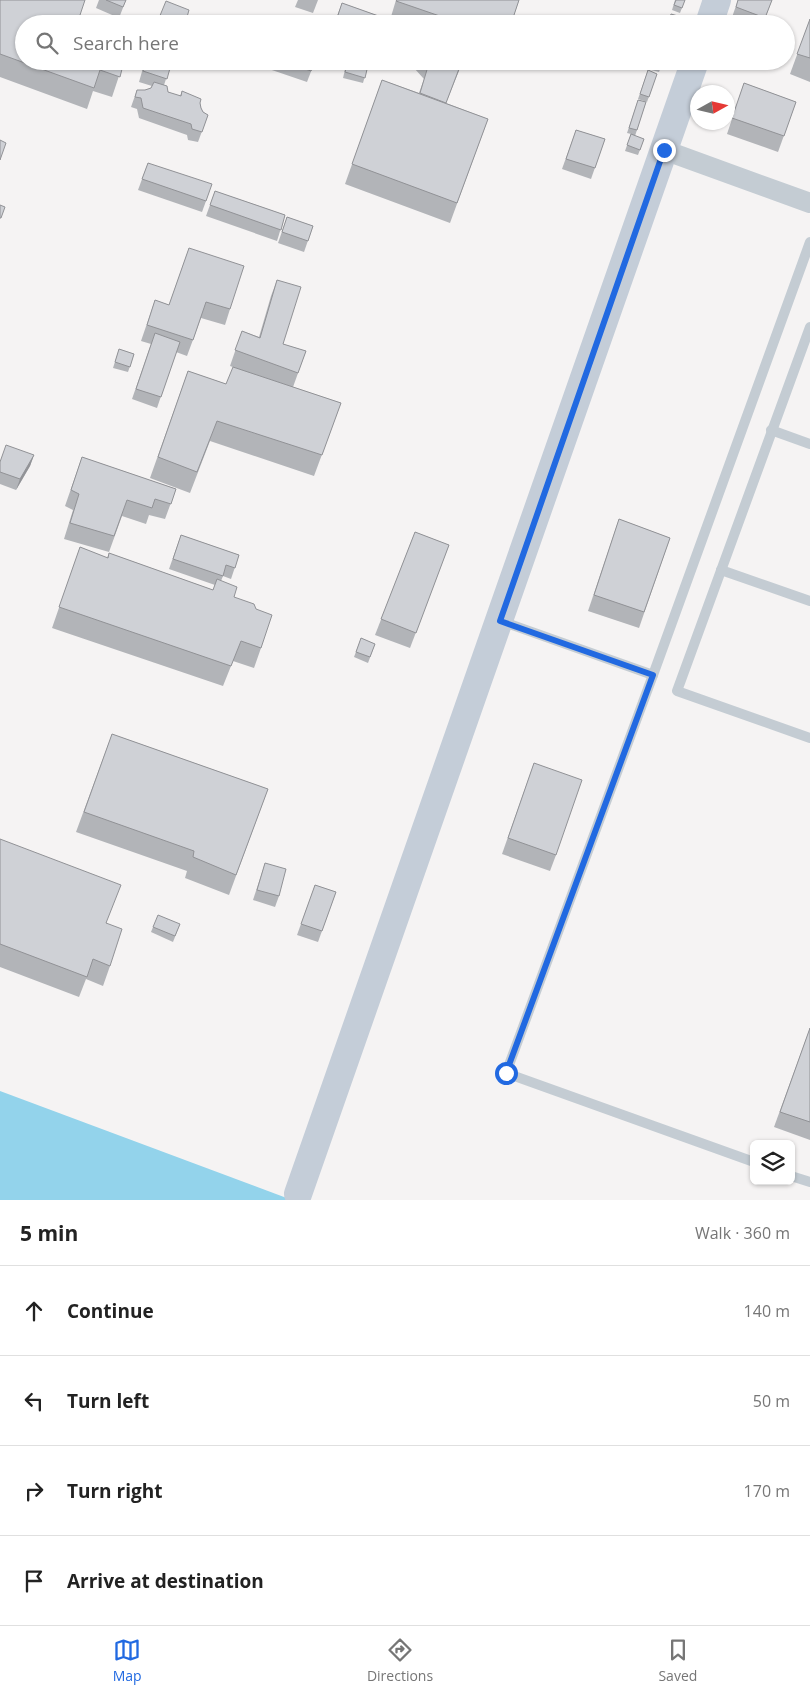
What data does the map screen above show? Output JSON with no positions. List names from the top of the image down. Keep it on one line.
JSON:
{"north":"right","page":{"search":"Search here","heading":["5 min","Walk · 360 m"],"list":[["Continue","140 m"],["Turn left","50 m"],["Turn right","170 m"],"Arrive at destination"],"nav":["Map","Directions","Saved"]}}
